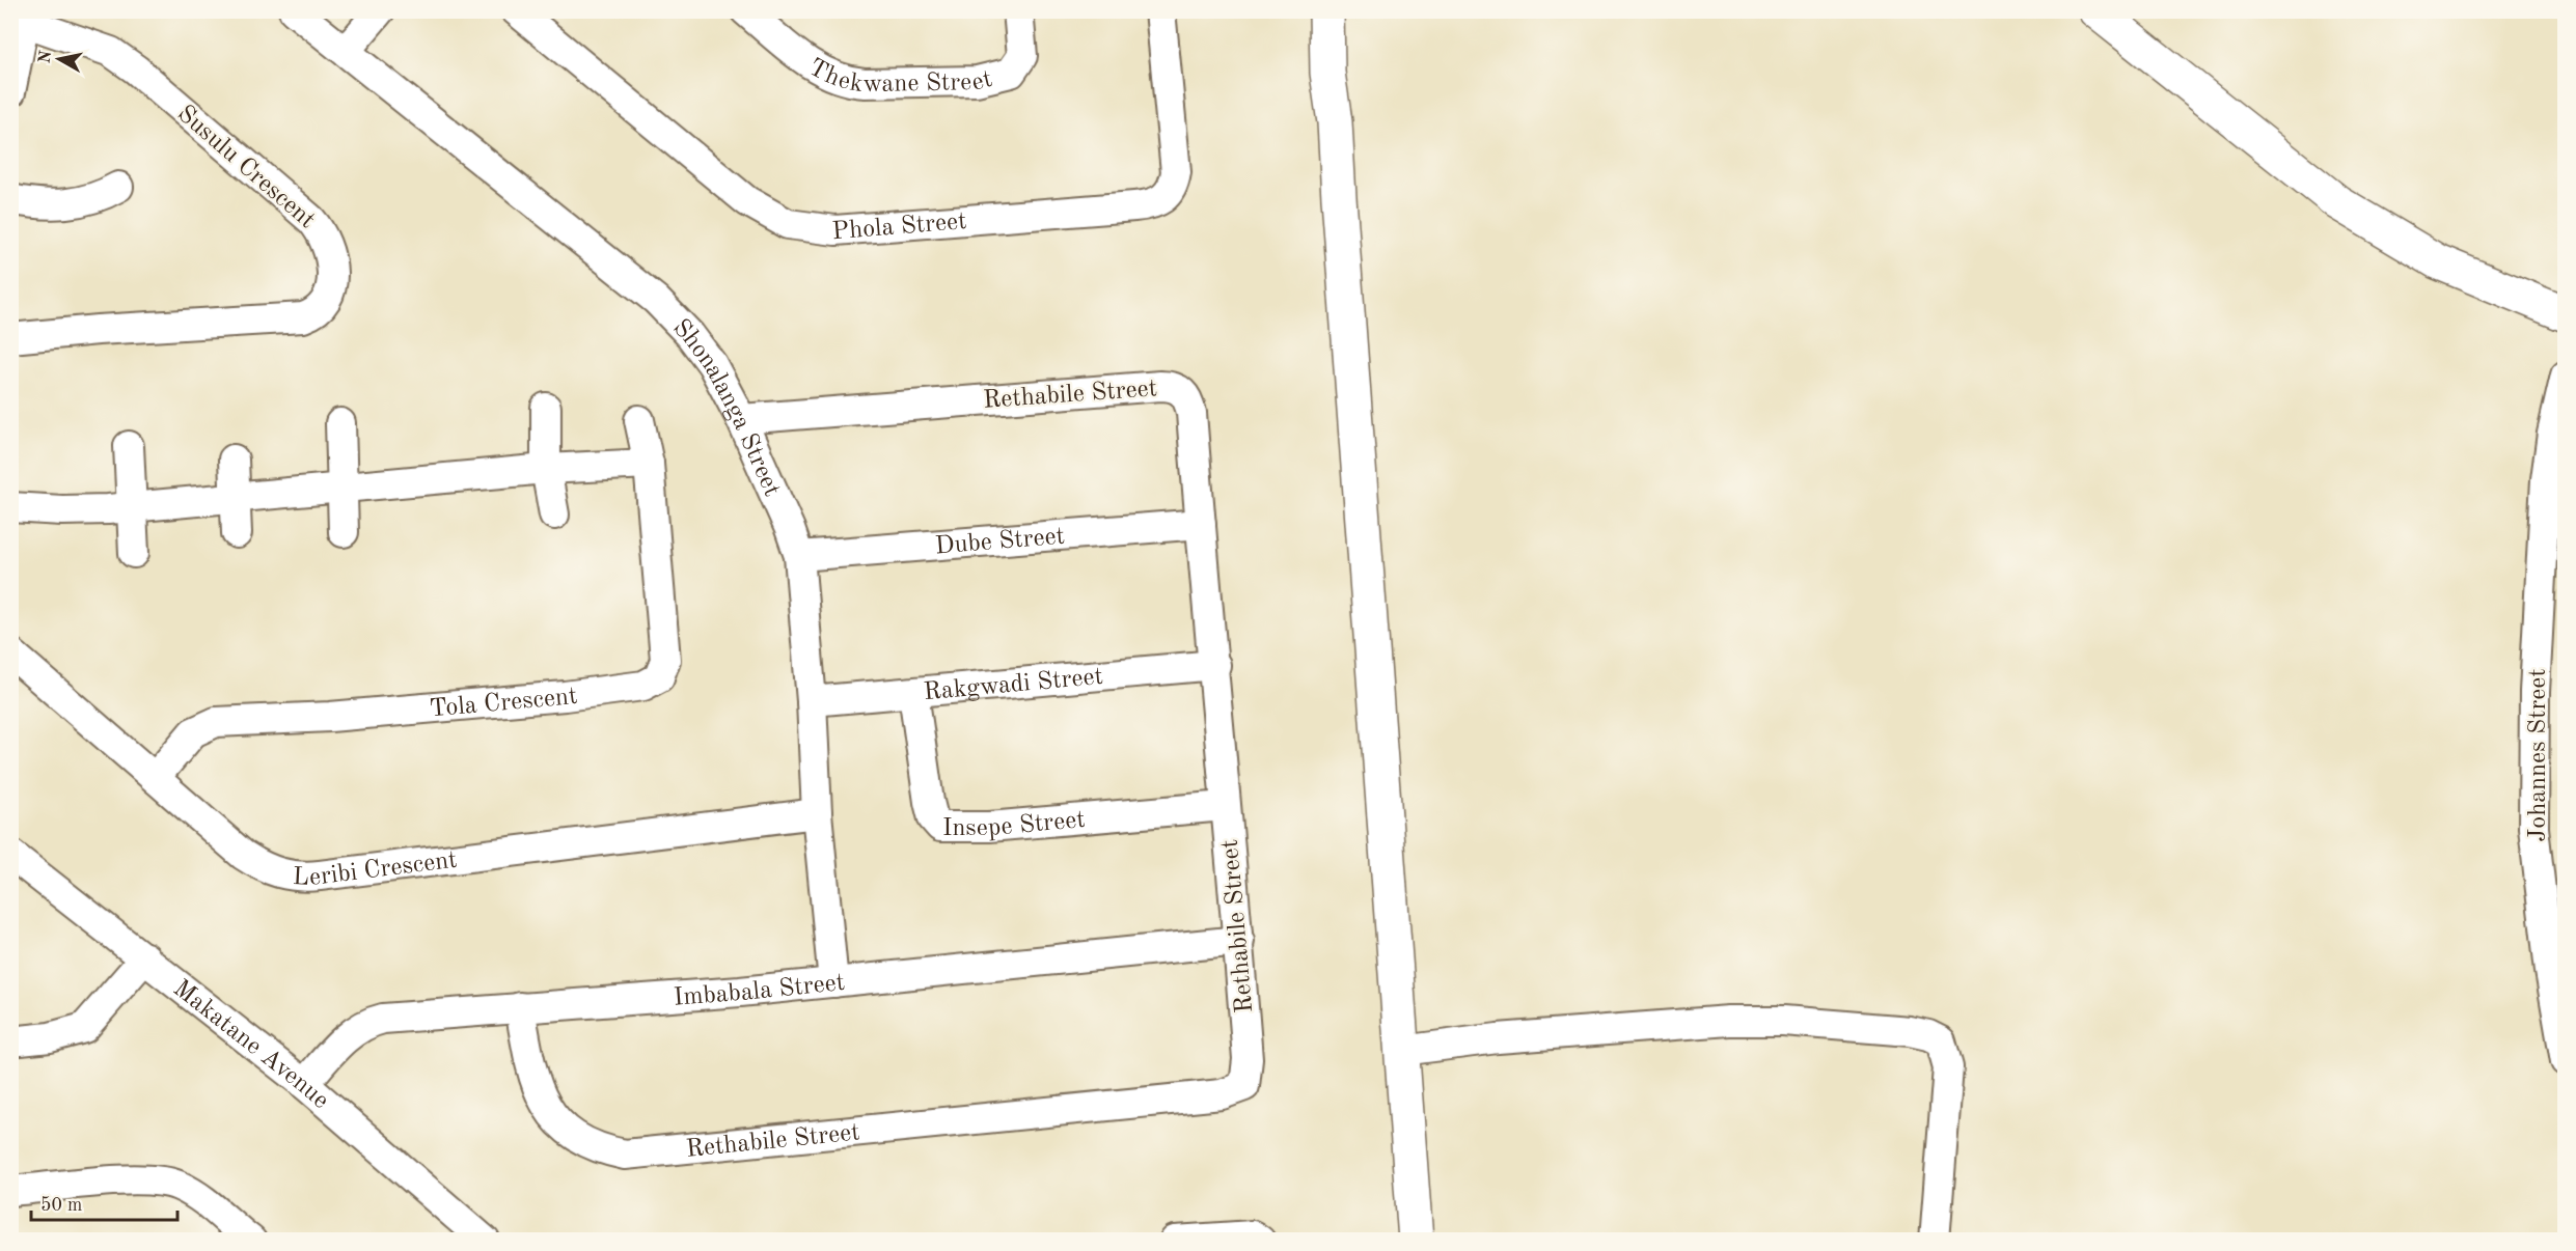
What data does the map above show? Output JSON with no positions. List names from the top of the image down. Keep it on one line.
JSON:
{"streets":{"street":["Thekwane Street","Susulu Crescent","Phola Street","Rethabile Street","Shonalanga Street","Dube Street","Rakgwadi Street","Tola Crescent","Johannes Street","Insepe Street","Leribi Crescent","Imbabala Street","Makatane Avenue"]},"crossings":[["Rethabile Street","Shonalanga Street"],["Rethabile Street","Dube Street"],["Rethabile Street","Rakgwadi Street"],["Rethabile Street","Insepe Street"],["Rethabile Street","Imbabala Street"],["Shonalanga Street","Dube Street"],["Shonalanga Street","Rakgwadi Street"],["Shonalanga Street","Leribi Crescent"],["Shonalanga Street","Imbabala Street"],["Rakgwadi Street","Insepe Street"],["Tola Crescent","Leribi Crescent"],["Imbabala Street","Makatane Avenue"]],"scale_bar":"50 m","north":"left"}
